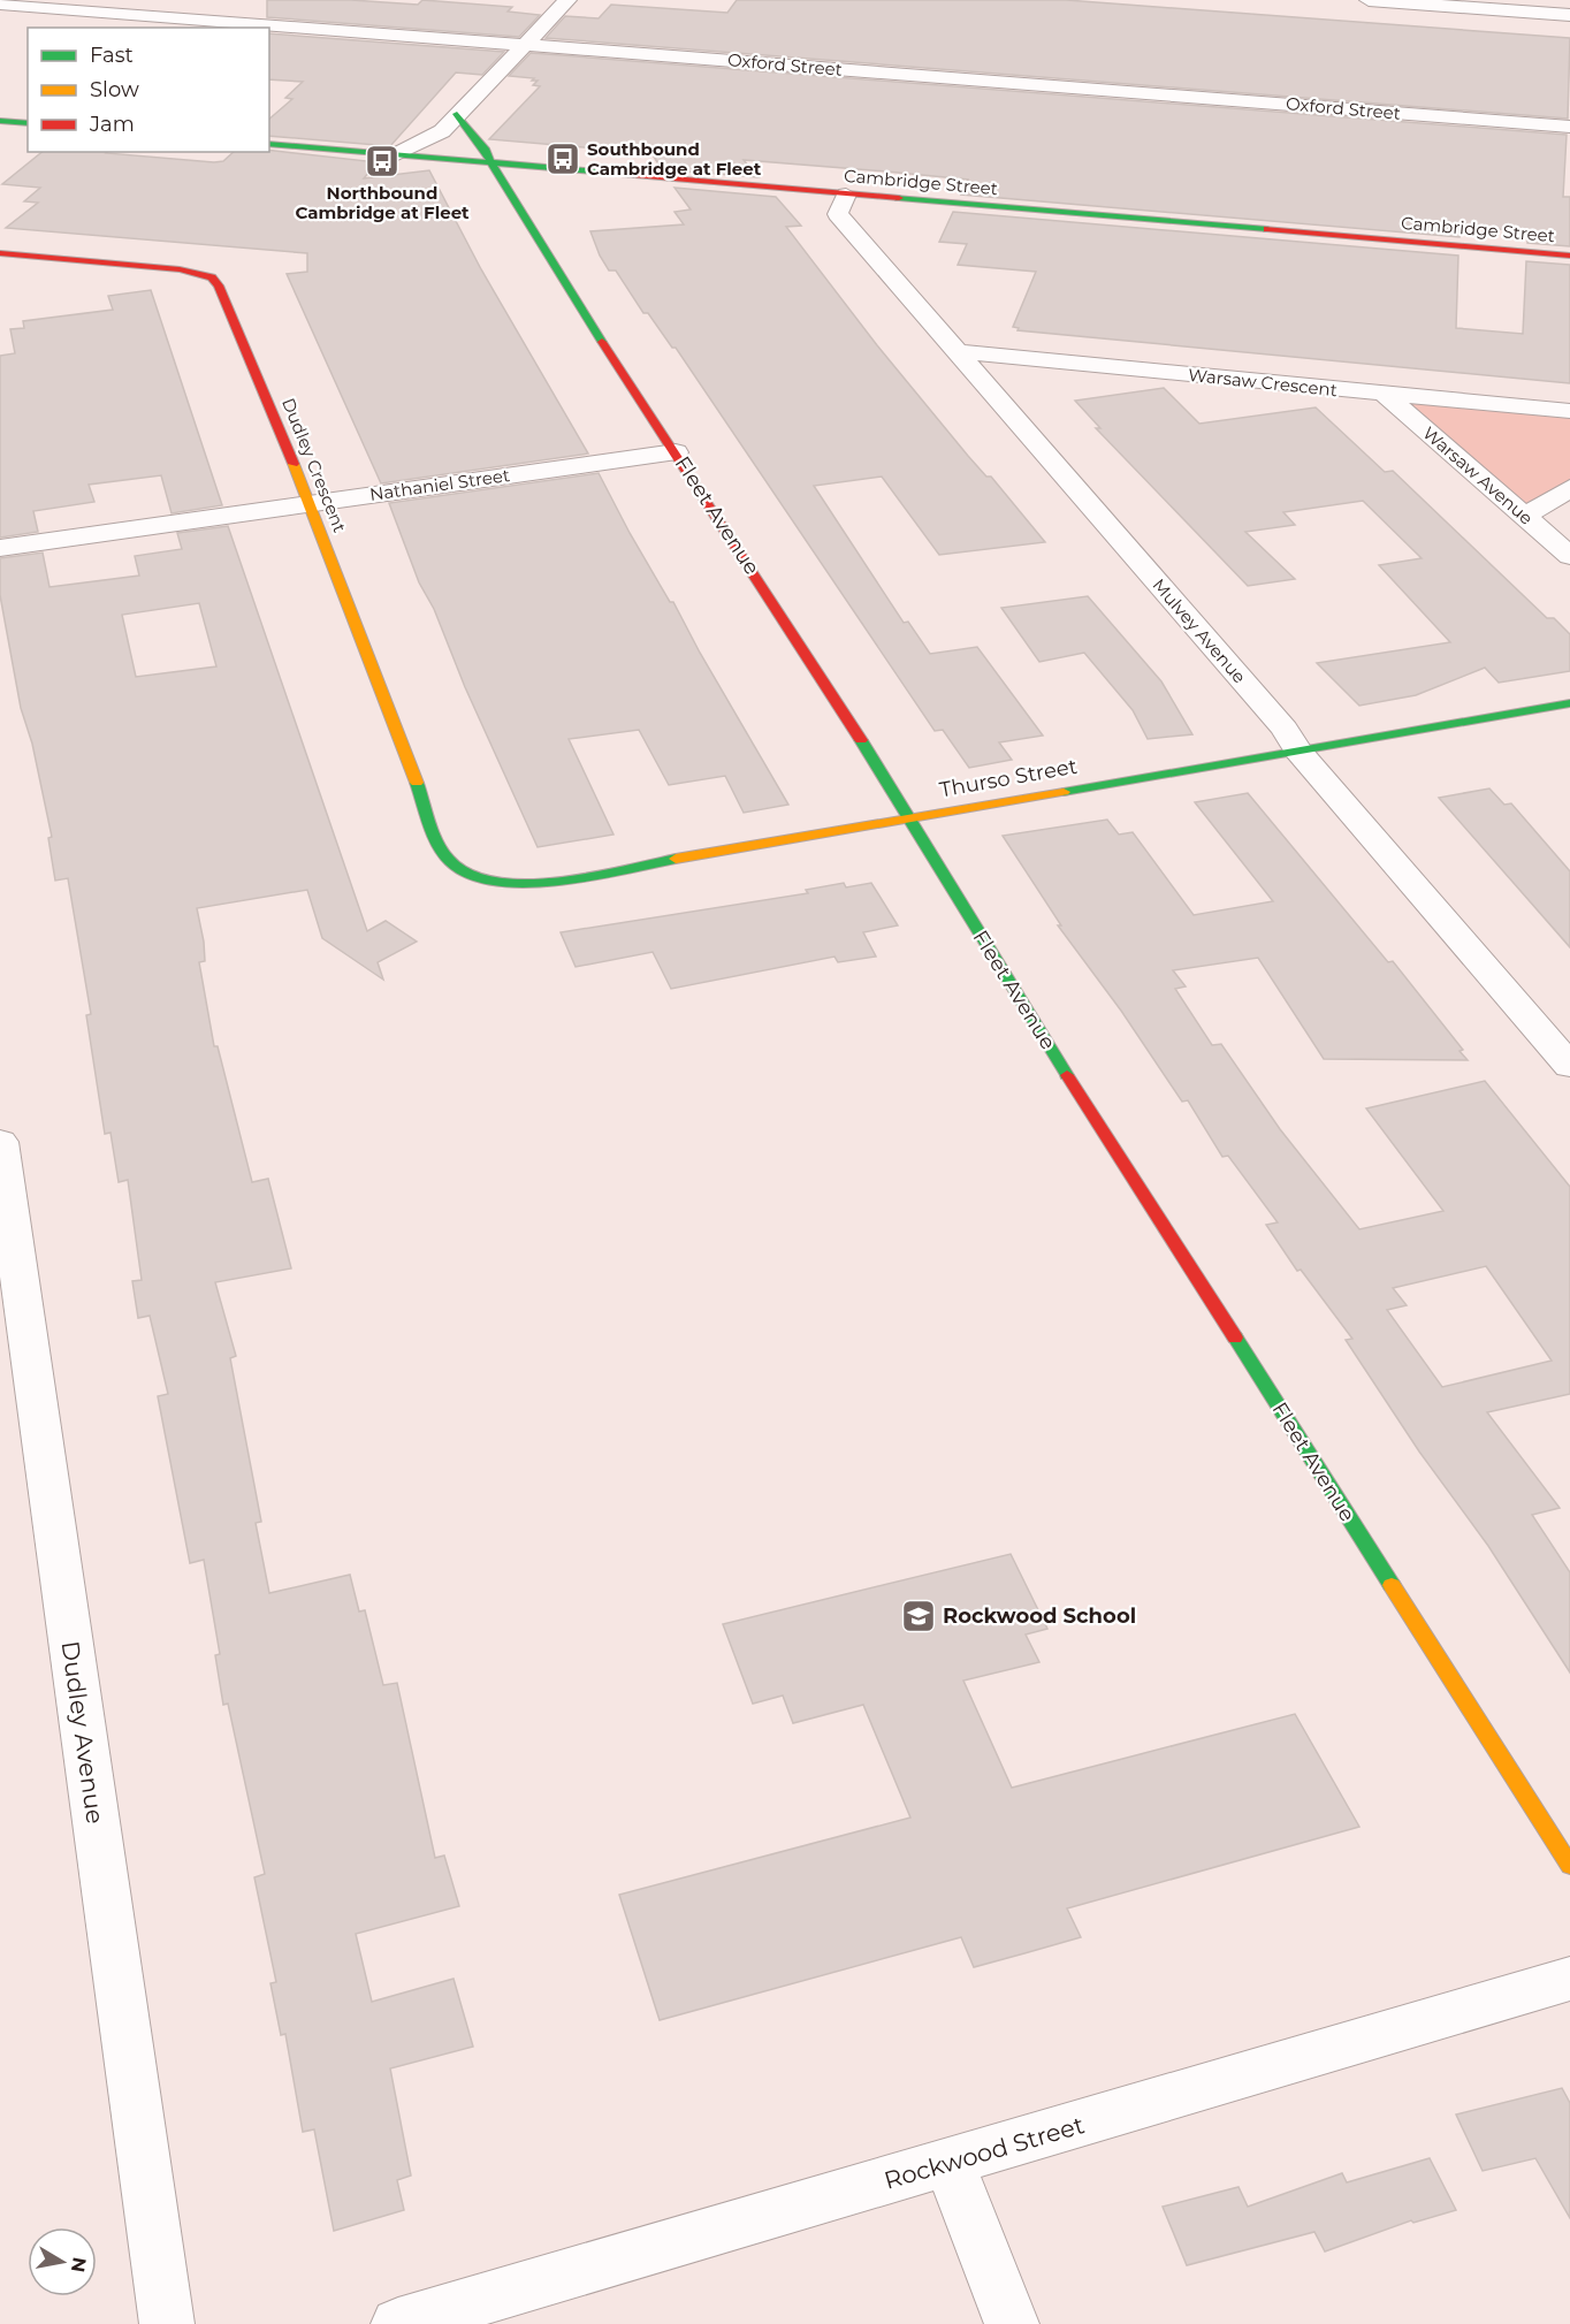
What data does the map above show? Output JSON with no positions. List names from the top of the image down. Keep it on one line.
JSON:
{"streets":{"street":["Oxford Street","Cambridge Street","Warsaw Crescent","Dudley Crescent","Warsaw Avenue","Nathaniel Street","Fleet Avenue","Mulvey Avenue","Thurso Street","Dudley Avenue","Rockwood Street"]},"crossings":[["Cambridge Street","Fleet Avenue"],["Cambridge Street","Mulvey Avenue"],["Warsaw Crescent","Warsaw Avenue"],["Warsaw Crescent","Mulvey Avenue"],["Dudley Crescent","Nathaniel Street"],["Dudley Crescent","Thurso Street"],["Nathaniel Street","Fleet Avenue"],["Fleet Avenue","Thurso Street"],["Mulvey Avenue","Thurso Street"]],"places":{"bus stop":["Southbound Cambridge at Fleet","Northbound Cambridge at Fleet"],"school or university":["Rockwood School"]},"legend":["Fast","Slow","Jam"],"north":"right"}
